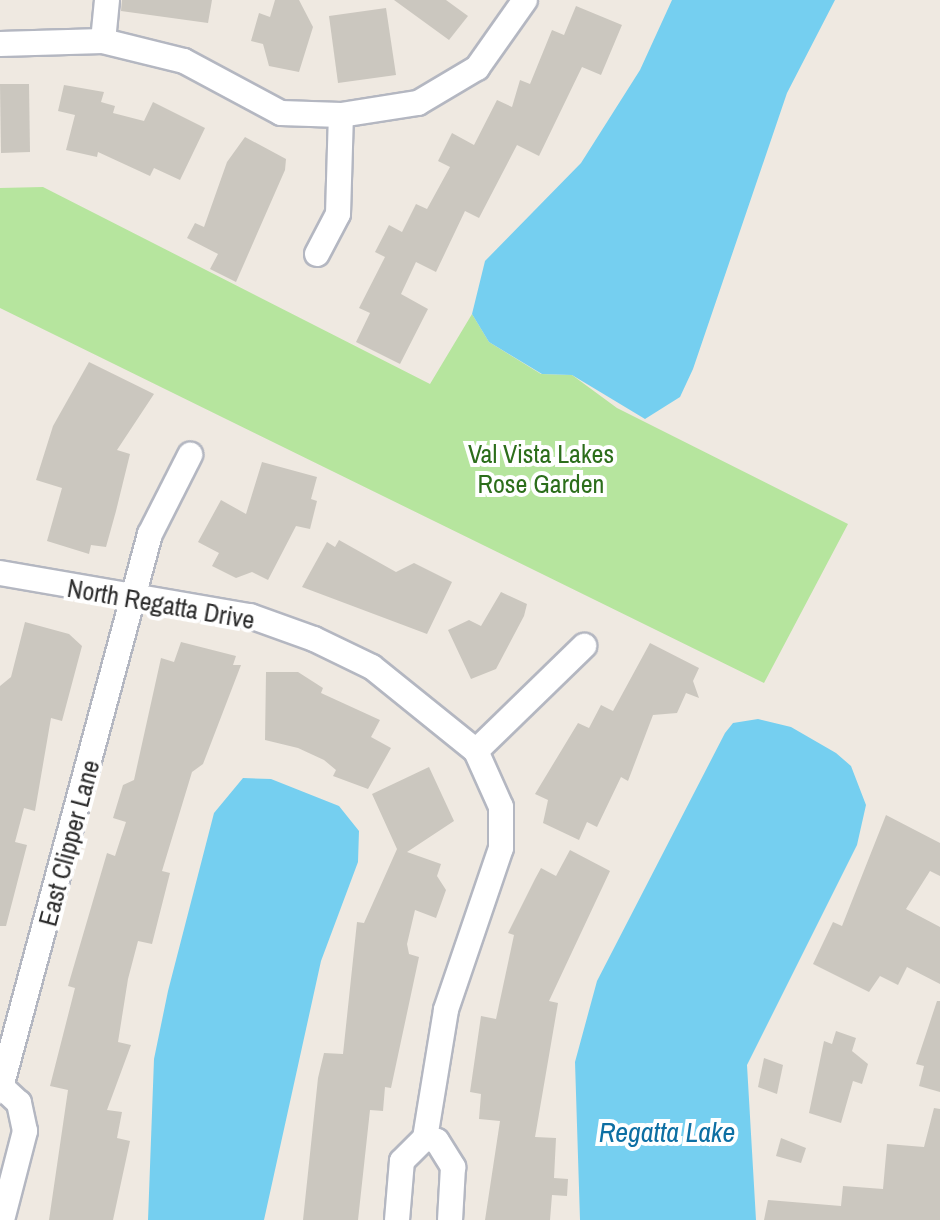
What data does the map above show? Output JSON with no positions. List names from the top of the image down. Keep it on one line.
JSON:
{"streets":{"street":["North Regatta Drive","East Clipper Lane"]},"crossings":[["North Regatta Drive","East Clipper Lane"]],"water":["Regatta Lake"],"parks":["Val Vista Lakes Rose Garden"]}
